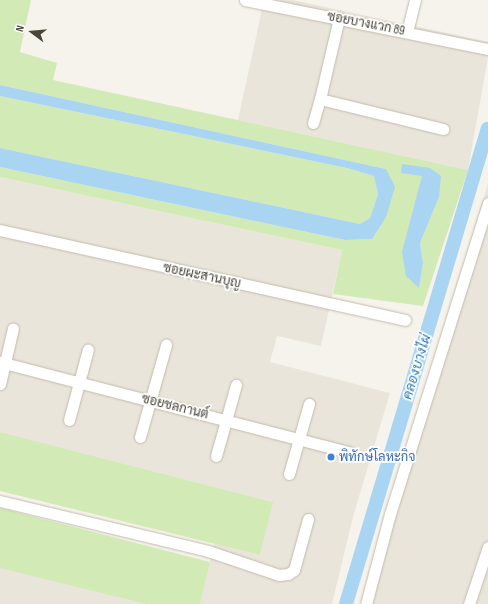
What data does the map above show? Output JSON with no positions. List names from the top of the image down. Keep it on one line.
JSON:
{"streets":{"street":["ซอยบางแวก 89","ซอยผะสานบุญ","ซอยชลกานต์"]},"water":["คลองบางไผ่"],"places":["พิทักษ์โลหะกิจ"],"north":"left"}
